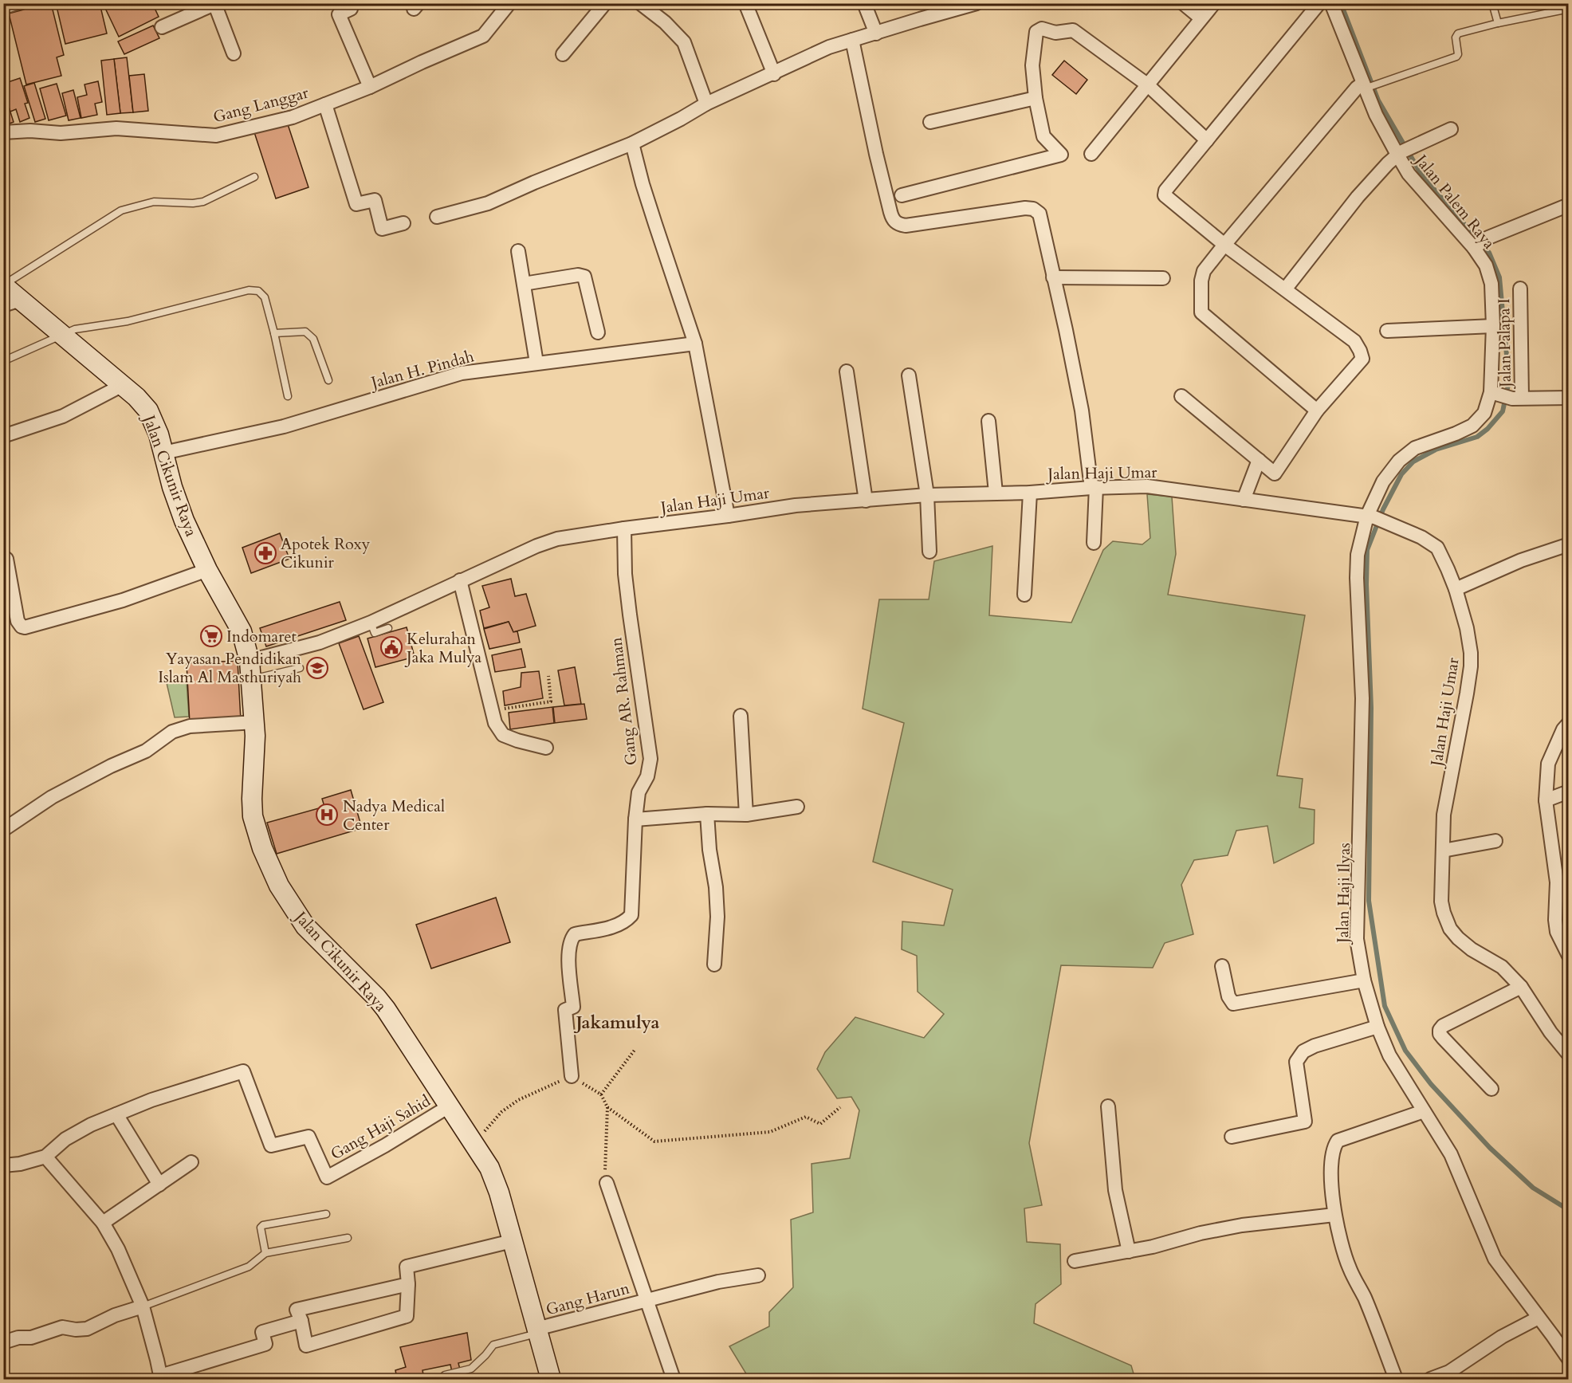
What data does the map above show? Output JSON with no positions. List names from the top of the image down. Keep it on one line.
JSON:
{"streets":{"street":["Gang Langgar","Jalan Palem Raya","Jalan Palapa I","Jalan H. Pindah","Jalan Haji Umar","Jalan Cikunir Raya","Gang AR. Rahman","Jalan Haji Ilyas","Gang Haji Sahid","Gang Harun"]},"crossings":[["Jalan Palem Raya","Jalan Haji Umar"],["Jalan Palem Raya","Jalan Haji Ilyas"],["Jalan H. Pindah","Jalan Cikunir Raya"],["Jalan Haji Umar","Jalan Cikunir Raya"],["Jalan Haji Umar","Gang AR. Rahman"],["Jalan Haji Umar","Jalan Haji Ilyas"],["Jalan Cikunir Raya","Gang Haji Sahid"],["Jalan Cikunir Raya","Gang Harun"]],"districts":["Jakamulya"],"places":{"pharmacy":["Apotek Roxy Cikunir"],"supermarket":["Indomaret"],"public building":["Kelurahan Jaka Mulya"],"school or university":["Yayasan Pendidikan Islam Al Masthuriyah"],"hospital":["Nadya Medical Center"]}}
